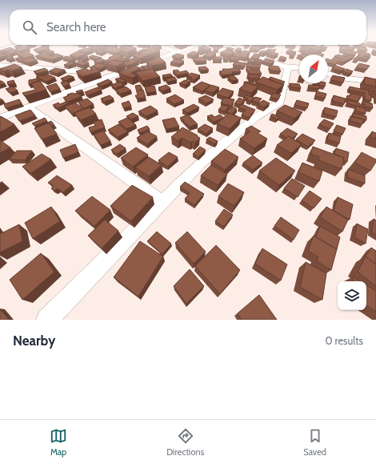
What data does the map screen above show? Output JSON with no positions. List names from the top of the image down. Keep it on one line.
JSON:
{"north":"top right","page":{"search":"Search here","heading":["Nearby","0 results"],"nav":["Map","Directions","Saved"]}}
